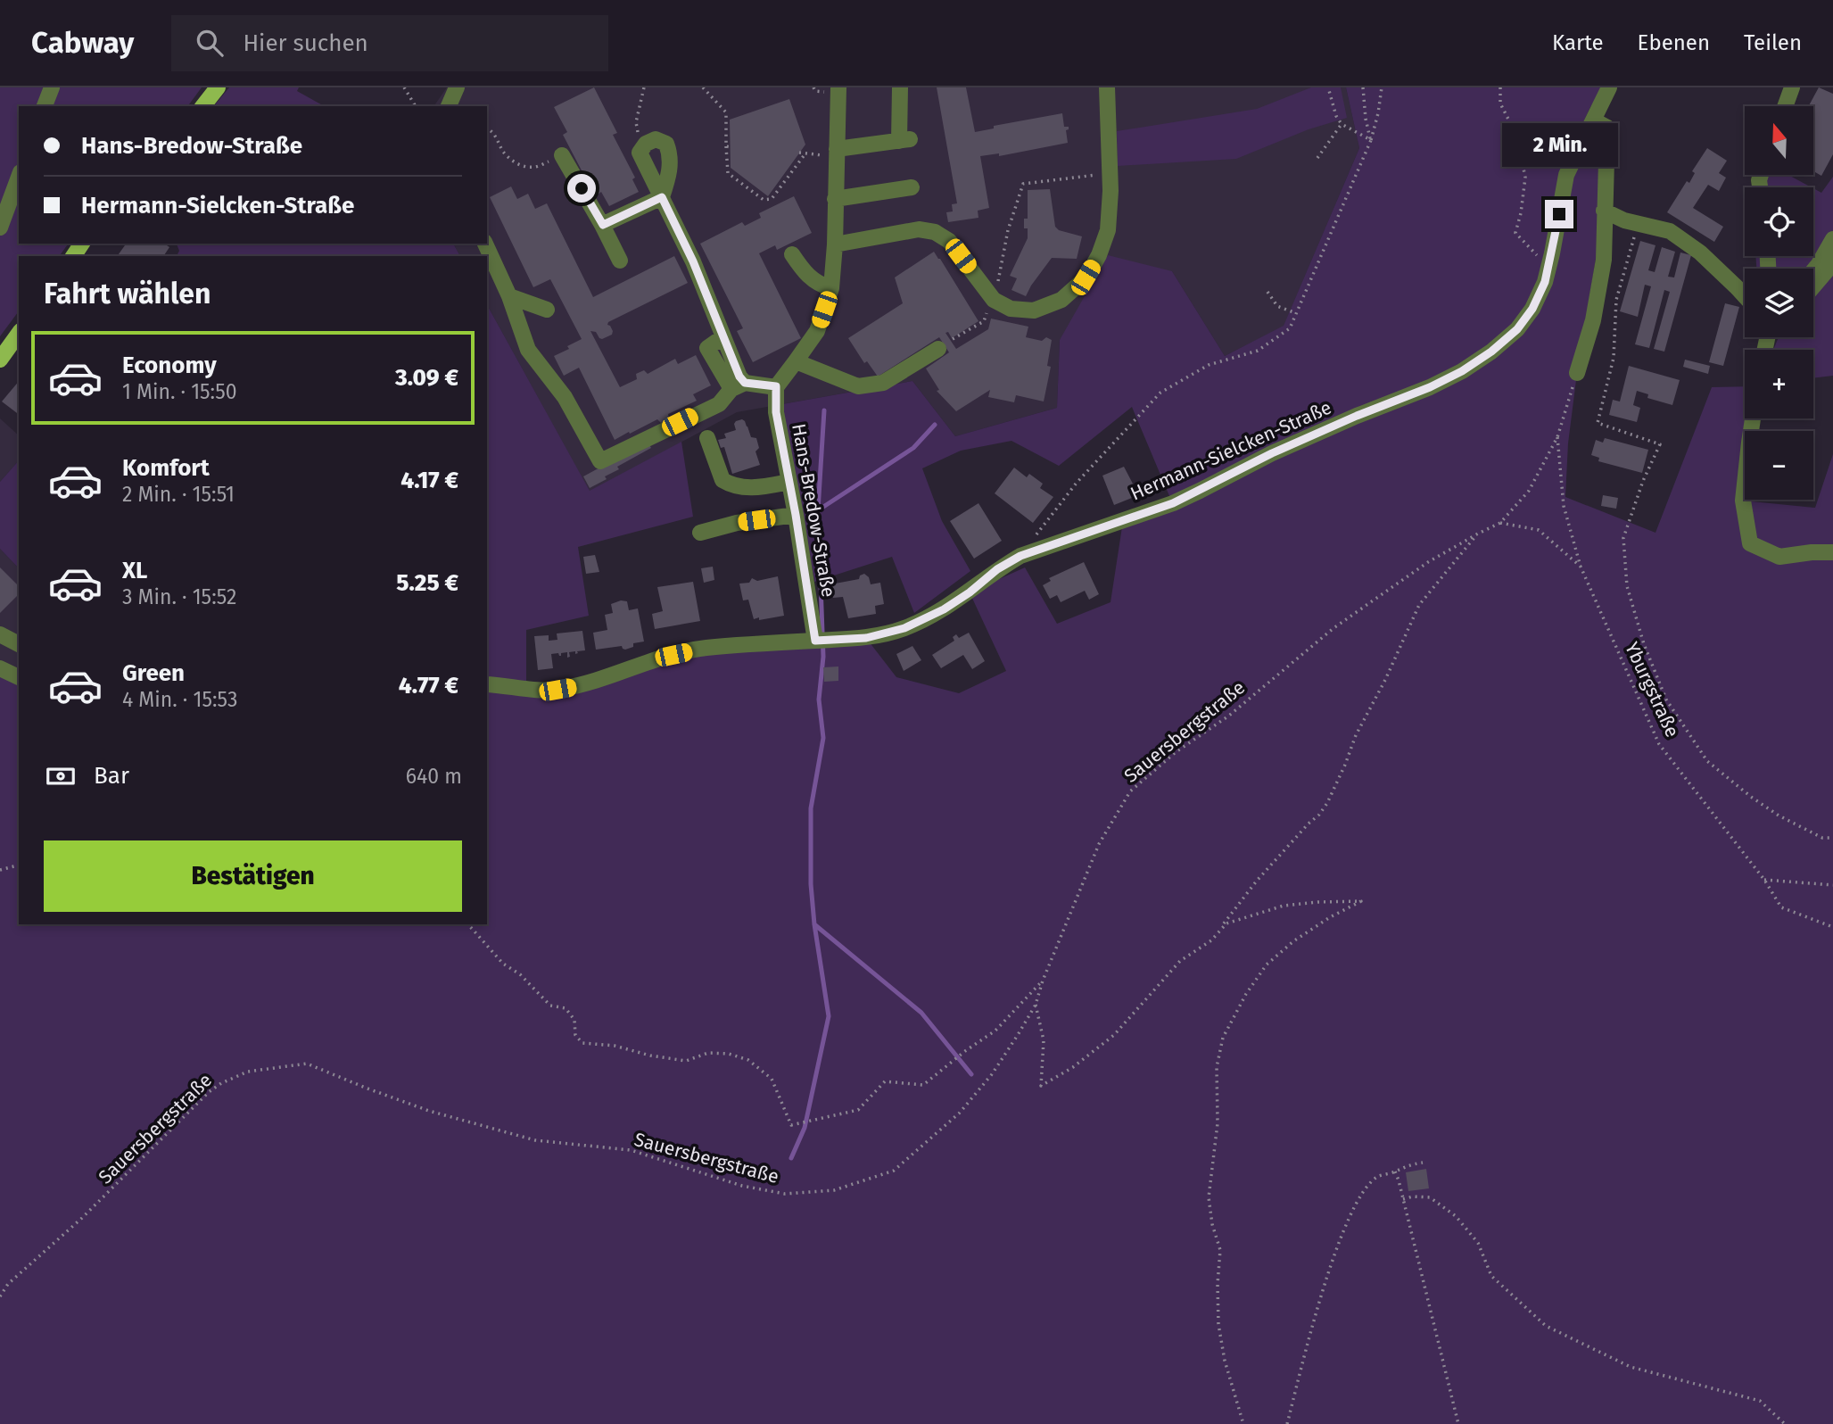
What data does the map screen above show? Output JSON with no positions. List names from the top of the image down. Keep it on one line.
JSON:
{"streets":{"street":["Hermann-Sielcken-Straße","Hans-Bredow-Straße"],"path":["Yburgstraße","Sauersbergstraße"]},"crossings":[["Hermann-Sielcken-Straße","Hans-Bredow-Straße"],["Yburgstraße","Sauersbergstraße"]],"north":"top","page":{"header":"Cabway","search":"Hier suchen","nav":["Karte","Ebenen","Teilen"],"map_buttons":["+","−"],"banner":["Hans-Bredow-Straße","Hermann-Sielcken-Straße"],"bubble":"2 Min.","heading":"Fahrt wählen","list":[{"name":"Economy","note":"1 Min. · 15:50","value":"3.09 €"},{"name":"Komfort","note":"2 Min. · 15:51","value":"4.17 €"},{"name":"XL","note":"3 Min. · 15:52","value":"5.25 €"},{"name":"Green","note":"4 Min. · 15:53","value":"4.77 €"}],"pay":["Bar","640 m"],"buttons":"Bestätigen"}}
